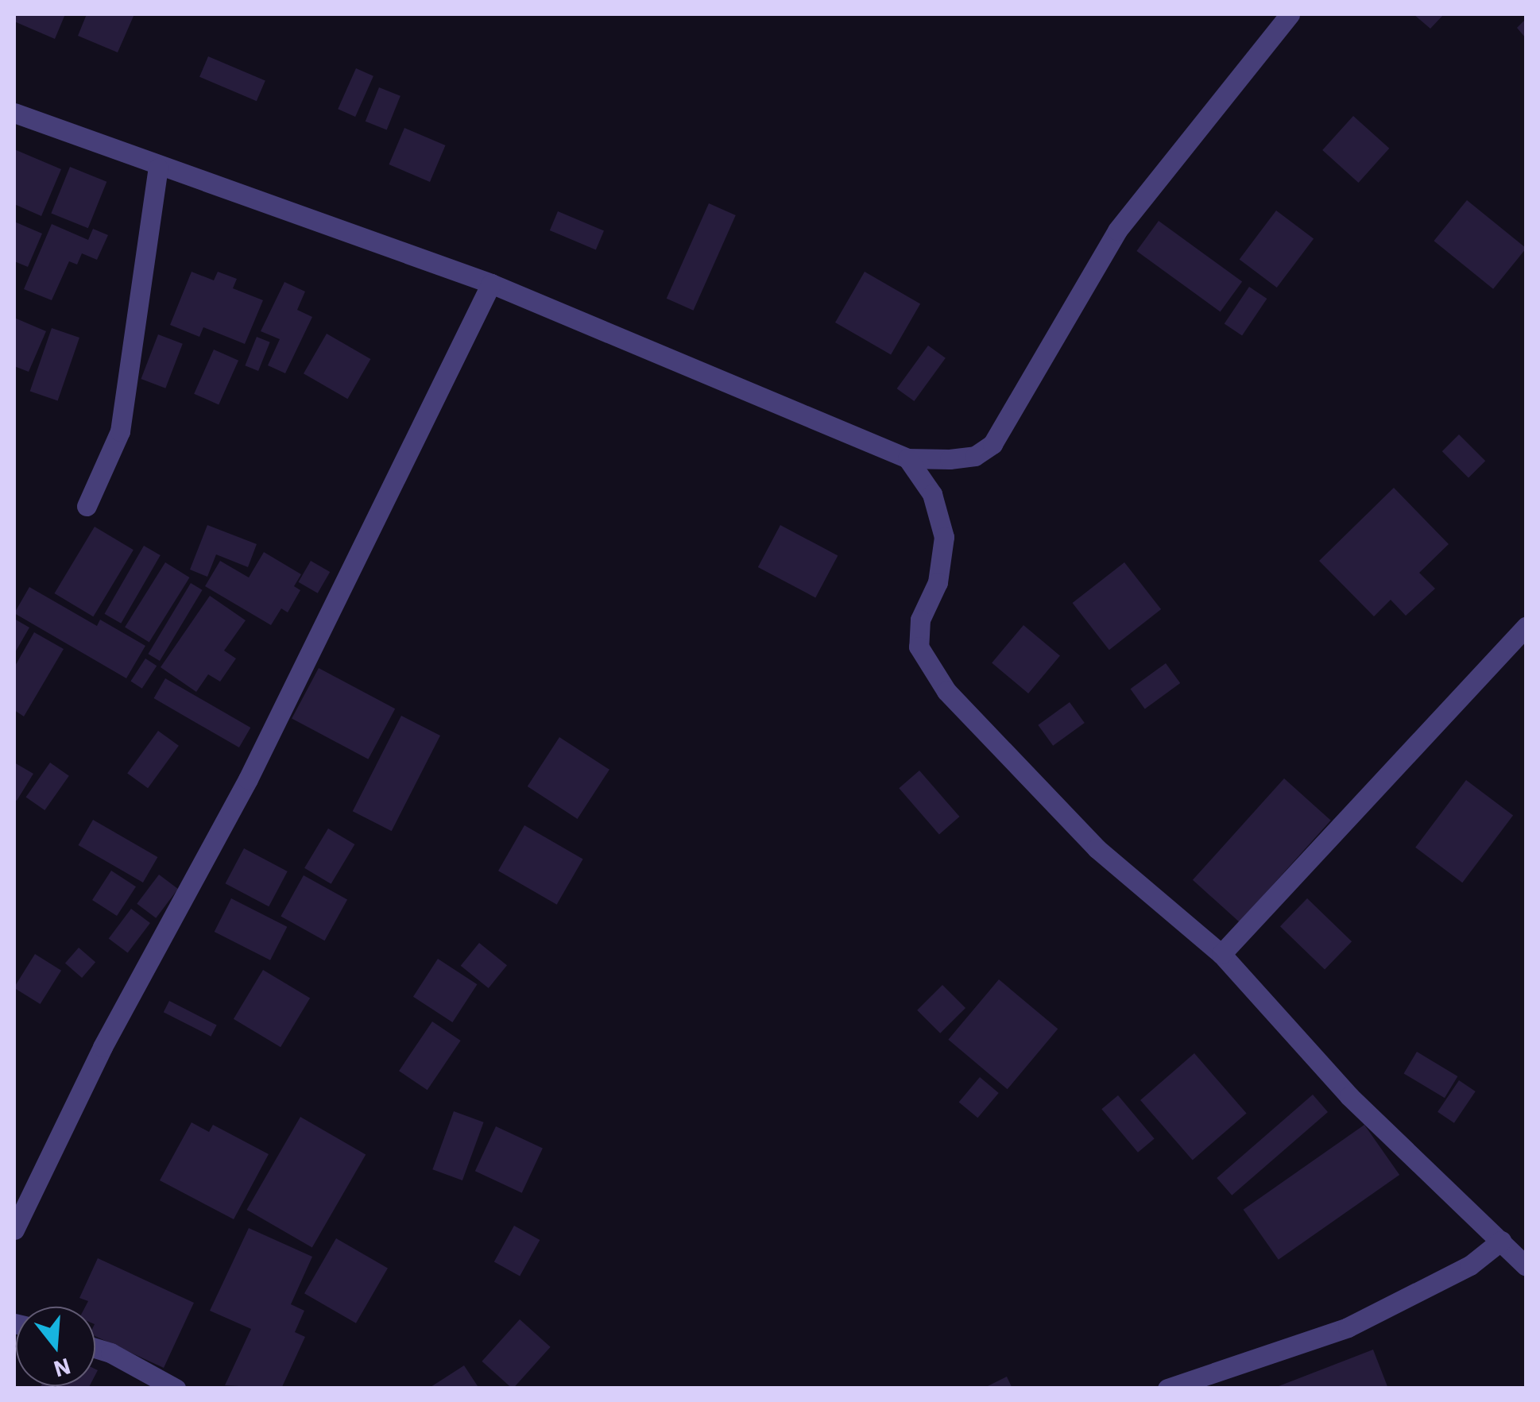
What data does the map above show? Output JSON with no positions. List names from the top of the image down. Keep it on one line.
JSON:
{"north":"bottom"}
